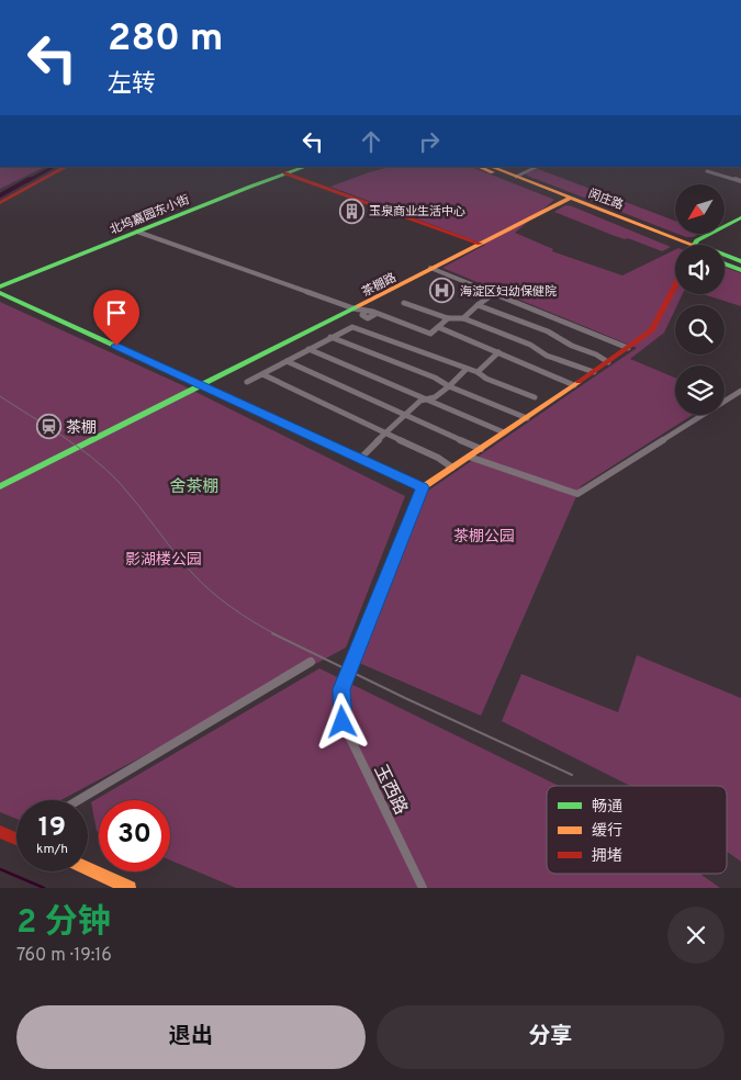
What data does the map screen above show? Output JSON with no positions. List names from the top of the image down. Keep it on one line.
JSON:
{"streets":{"street":["闵庄路","北坞嘉园东小街","茶棚路","玉西路"]},"crossings":[["闵庄路","茶棚路"]],"districts":["舍茶棚"],"parks":["茶棚公园","影湖楼公园"],"places":{"building":["玉泉商业生活中心"],"hospital":["海淀区妇幼保健院"],"station":["茶棚"]},"legend":["畅通","缓行","拥堵"],"north":"bottom left","page":{"turn":["280 m","左转"],"speed":"19 km/h","limit":"30","heading":["2 分钟","760 m · 19:16"],"buttons":["退出","分享"]}}
